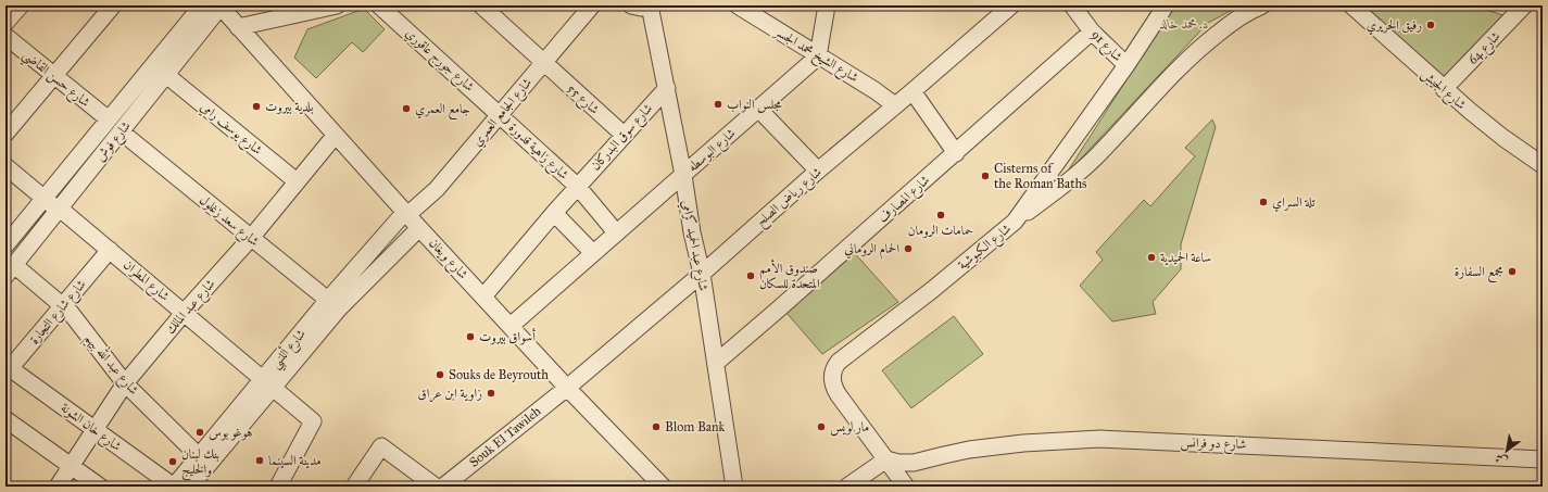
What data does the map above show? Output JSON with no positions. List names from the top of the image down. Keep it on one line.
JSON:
{"streets":{"street":["شارع 91","شارع 64","شارع الشيخ محمد الجسر","شارع جورج عاقوري","شارع حسن القاضي","شارع الجيش","شارع 55","شارع الجامع العمري","شارع يوسف رامي","شارع سوق البدركان","شارع فوش","شارع البوسطه","شارع زاهية قدورة","شارع رياض الصلح","شارع المصارف","شارع سعد زغلول","شارع عبد الحميد كرامي","شارع الكبوشية","شارع ويغان","شارع المطران","شارع عبد المالك","شارع شارع التجارة","شارع أللنبي","شارع عبد الله بيهم","شارع خان الشونة","Souk El Tawileh","شارع دو فرانس"]},"crossings":[["شارع 91","شارع المصارف"],["شارع 91","شارع الكبوشية"],["شارع 64","شارع الجيش"],["شارع الشيخ محمد الجسر","شارع البوسطه"],["شارع الشيخ محمد الجسر","شارع رياض الصلح"],["شارع جورج عاقوري","شارع الجامع العمري"],["شارع جورج عاقوري","شارع زاهية قدورة"],["شارع حسن القاضي","شارع فوش"],["شارع 55","شارع الجامع العمري"],["شارع 55","شارع سوق البدركان"],["شارع الجامع العمري","شارع زاهية قدورة"],["شارع الجامع العمري","شارع ويغان"],["شارع الجامع العمري","شارع أللنبي"],["شارع يوسف رامي","شارع فوش"],["شارع يوسف رامي","شارع عبد المالك"],["شارع سوق البدركان","شارع زاهية قدورة"],["شارع سوق البدركان","شارع عبد الحميد كرامي"],["شارع فوش","شارع سعد زغلول"],["شارع فوش","شارع ويغان"],["شارع فوش","شارع المطران"],["شارع فوش","شارع عبد الله بيهم"],["شارع البوسطه","شارع زاهية قدورة"],["شارع البوسطه","شارع عبد الحميد كرامي"],["شارع البوسطه","شارع ويغان"],["شارع رياض الصلح","شارع عبد الحميد كرامي"],["شارع رياض الصلح","شارع ويغان"],["شارع رياض الصلح","Souk El Tawileh"],["شارع المصارف","شارع عبد الحميد كرامي"],["شارع سعد زغلول","شارع عبد المالك"],["شارع سعد زغلول","شارع أللنبي"],["شارع الكبوشية","شارع دو فرانس"],["شارع ويغان","شارع عبد المالك"],["شارع ويغان","شارع أللنبي"],["شارع ويغان","Souk El Tawileh"],["شارع المطران","شارع عبد المالك"],["شارع المطران","شارع شارع التجارة"],["شارع المطران","شارع أللنبي"],["شارع عبد المالك","شارع عبد الله بيهم"],["شارع عبد المالك","شارع خان الشونة"],["شارع شارع التجارة","شارع عبد الله بيهم"],["شارع شارع التجارة","شارع خان الشونة"],["شارع أللنبي","شارع عبد الله بيهم"],["شارع أللنبي","شارع خان الشونة"]],"parks":["د. محمد خالد"],"places":["رفيق الحريري","مجلس النواب","بلدية بيروت","جامع العمري","Cisterns of the Roman Baths","تلة السراي","حمامات الرومان","الحمام الروماني","ساعة الحميدية","مجمع السفارة","صندوق الأمم المتحدة للسكان","أسواق بيروت","Souks de Beyrouth","زاوية ابن عراق","Blom Bank","مار لويس","هوغو بوس","مدينة السينما","بنك لبنان والخليج"],"north":"bottom left"}
